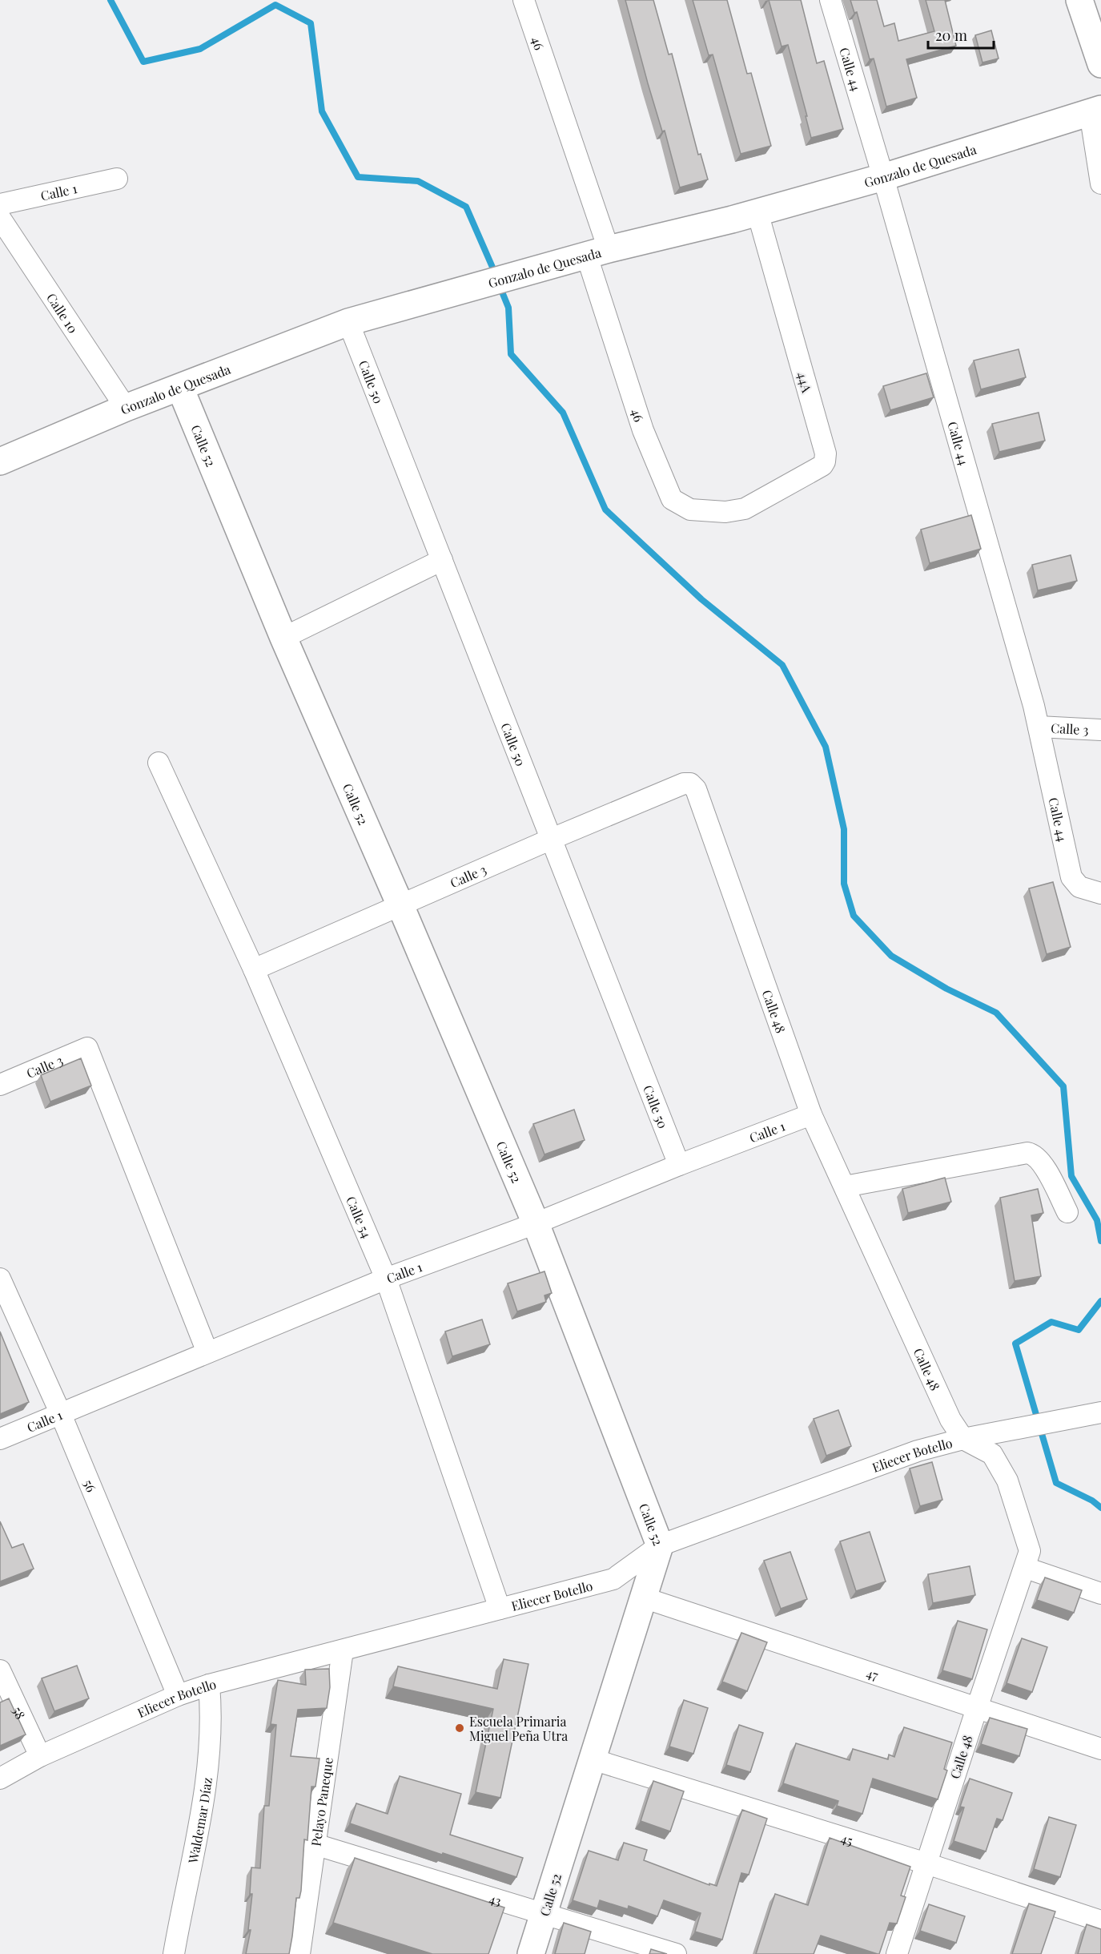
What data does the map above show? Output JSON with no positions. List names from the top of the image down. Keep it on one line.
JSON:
{"streets":{"street":["46","Calle 44","Gonzalo de Quesada","Calle 1","Calle 10","Calle 50","44A","Calle 52","Calle 3","Calle 48","Calle 54","Eliecer Botello","56","47","58","Pelayo Paneque","Waldemar Díaz","45","43"]},"crossings":[["46","Gonzalo de Quesada"],["46","44A"],["Calle 44","Gonzalo de Quesada"],["Calle 44","Calle 3"],["Gonzalo de Quesada","Calle 10"],["Gonzalo de Quesada","Calle 50"],["Gonzalo de Quesada","44A"],["Gonzalo de Quesada","Calle 52"],["Calle 1","Calle 50"],["Calle 1","Calle 52"],["Calle 1","Calle 3"],["Calle 1","Calle 48"],["Calle 1","Calle 54"],["Calle 1","56"],["Calle 50","Calle 3"],["Calle 52","Calle 3"],["Calle 52","Eliecer Botello"],["Calle 52","47"],["Calle 52","45"],["Calle 52","43"],["Calle 3","Calle 48"],["Calle 3","Calle 54"],["Calle 48","Eliecer Botello"],["Calle 48","47"],["Calle 48","45"],["Calle 54","Eliecer Botello"],["Eliecer Botello","56"],["Eliecer Botello","58"],["Eliecer Botello","Pelayo Paneque"],["Eliecer Botello","Waldemar Díaz"],["Pelayo Paneque","43"]],"places":["Escuela Primaria Miguel Peña Utra"],"scale_bar":"20 m"}
